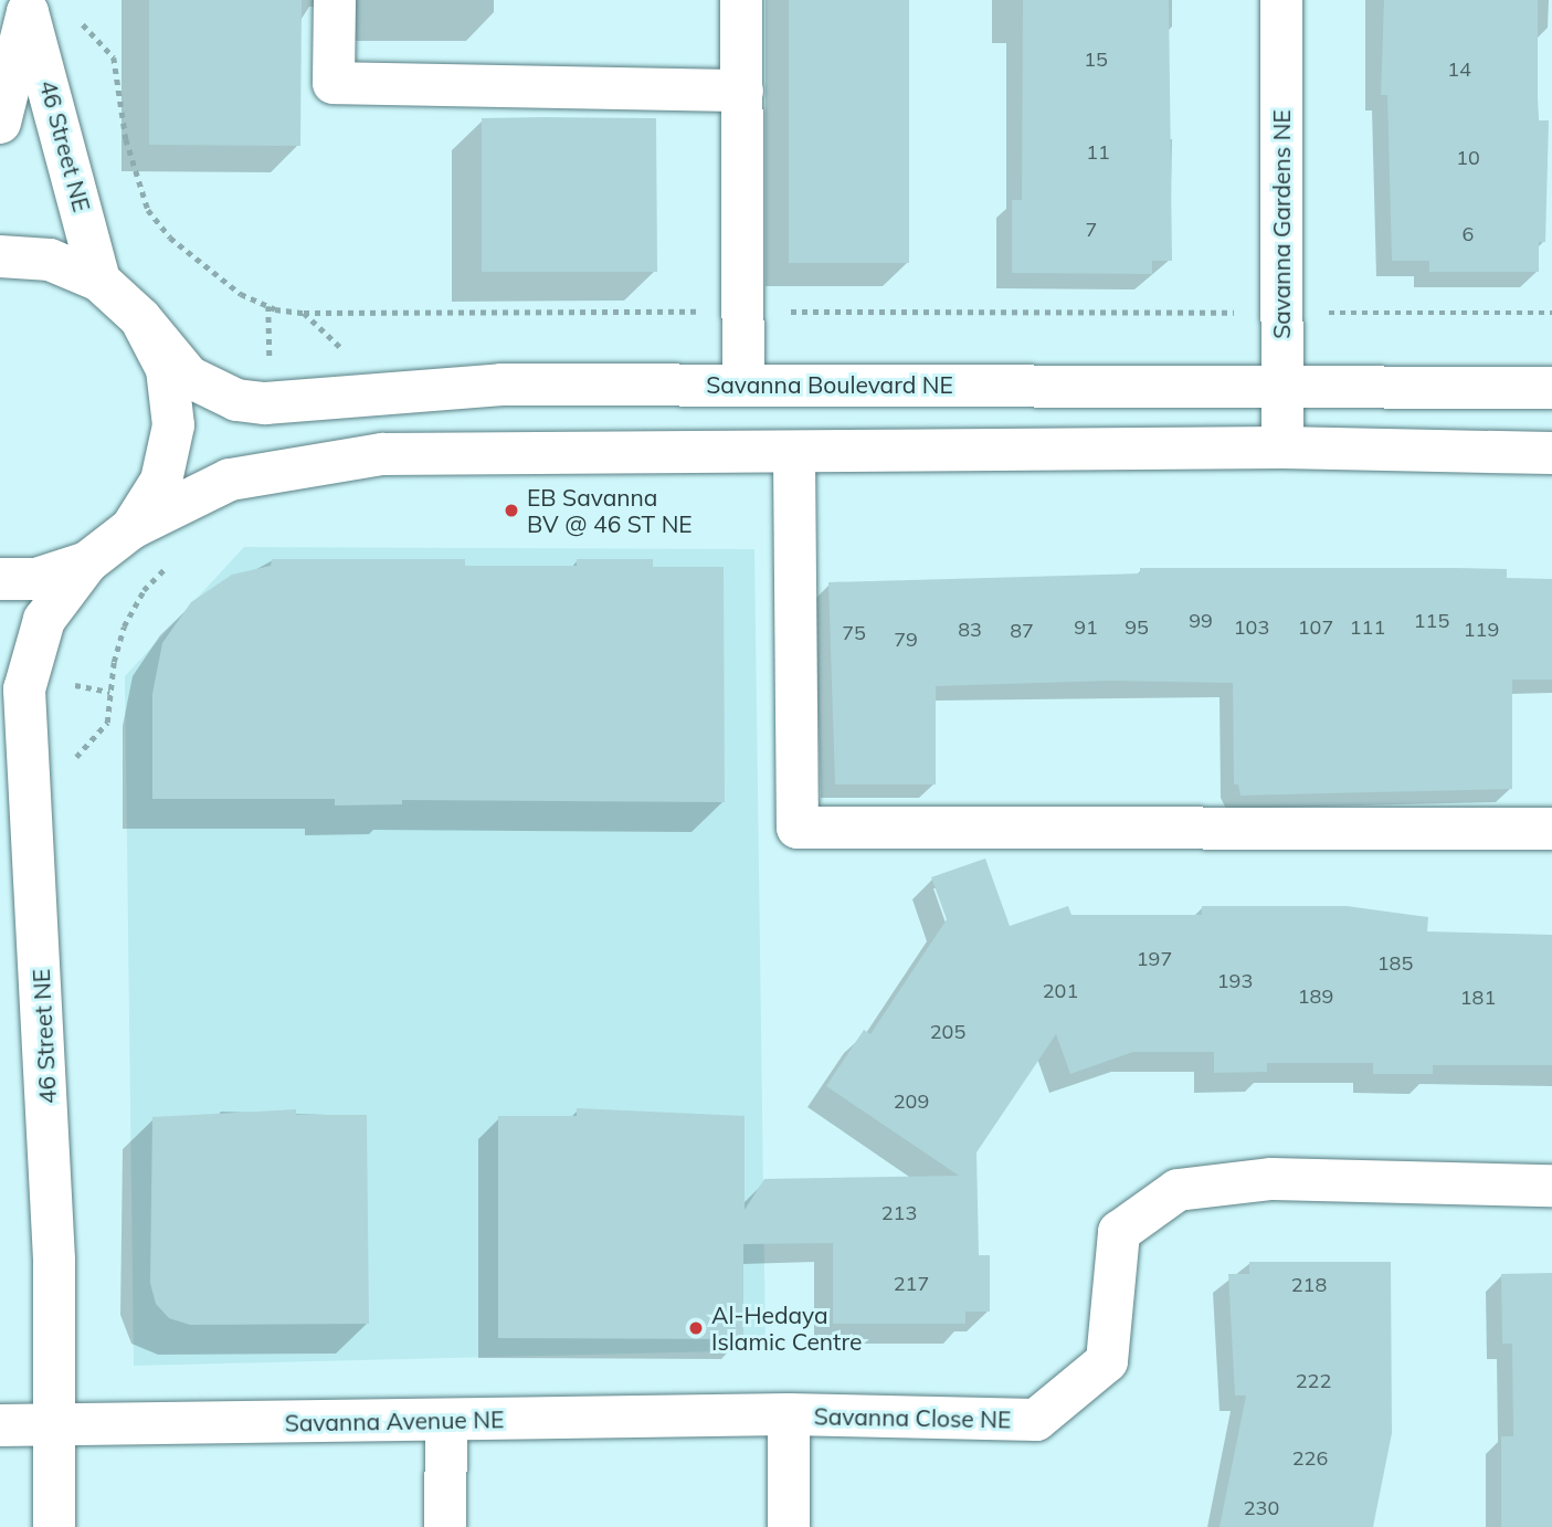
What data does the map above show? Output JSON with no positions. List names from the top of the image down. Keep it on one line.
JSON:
{"streets":{"street":["46 Street NE","Savanna Gardens NE","Savanna Boulevard NE","Savanna Close NE","Savanna Avenue NE"]},"crossings":[["46 Street NE","Savanna Avenue NE"],["Savanna Gardens NE","Savanna Boulevard NE"],["Savanna Close NE","Savanna Avenue NE"]],"places":["EB Savanna BV @ 46 ST NE","Al-Hedaya Islamic Centre"],"house_numbers":["15","14","11","10","7","6","99","115","91","95","103","107","111","83","119","87","75","79","197","185","193","201","189","181","205","209","213","217","218","222","226","230"]}
